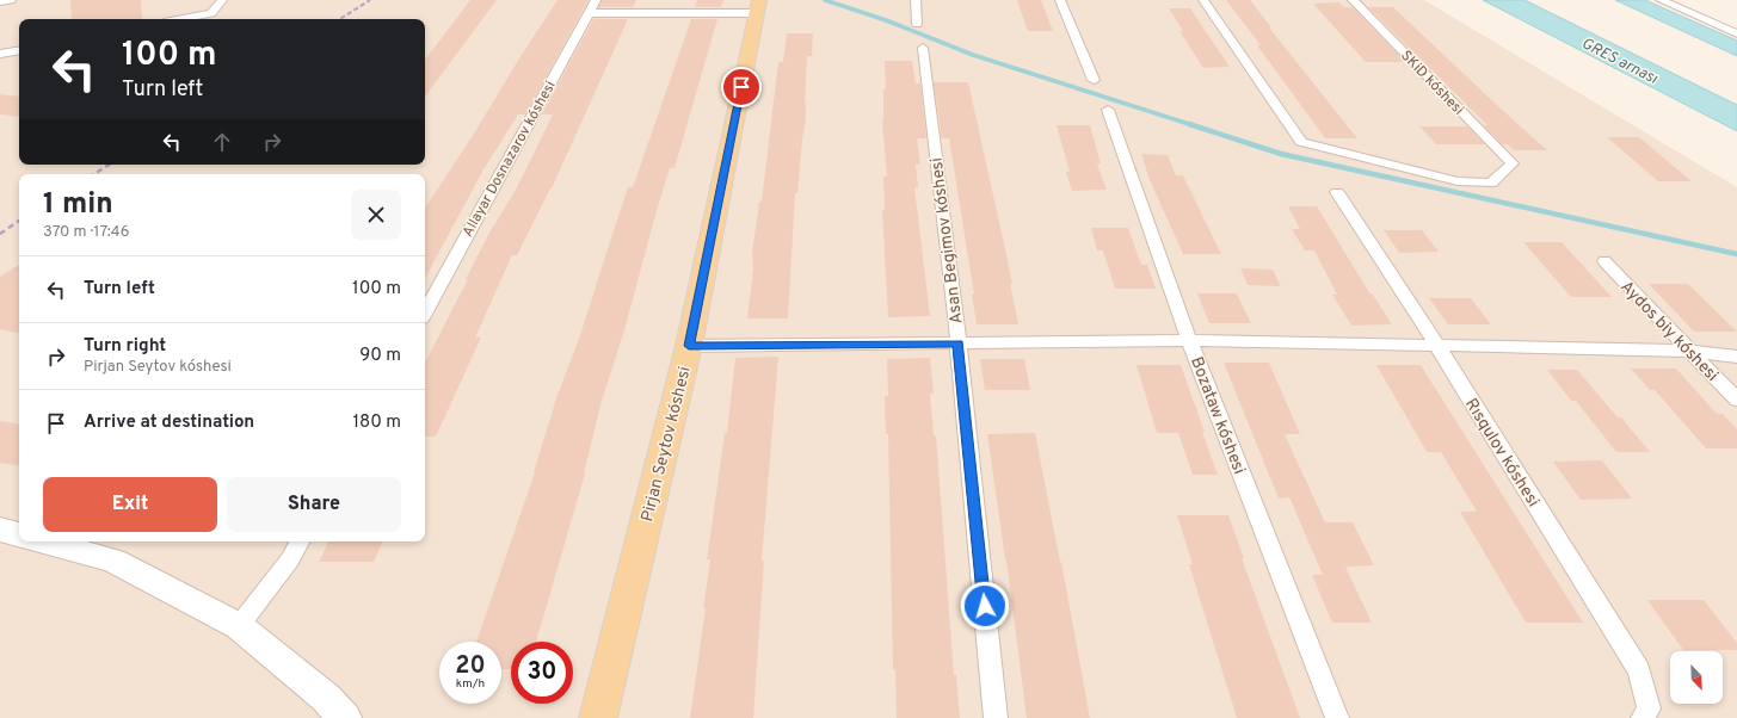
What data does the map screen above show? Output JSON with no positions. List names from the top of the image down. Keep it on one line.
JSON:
{"streets":{"main road":["Pirjan Seytov kóshesi"],"street":["SKiD kóshesi","Allayar Dosnazarov kóshesi","Asan Begimov kóshesi","Aydos biy kóshesi","Bozataw kóshesi","Rısqulov kóshesi"]},"water":["GRES arnası"],"north":"bottom right","page":{"turn":["100 m","Turn left"],"heading":["1 min","370 m · 17:46"],"list":[{"name":"Turn left","value":"100 m"},{"name":"Turn right","note":"Pirjan Seytov kóshesi","value":"90 m"},{"name":"Arrive at destination","value":"180 m"}],"buttons":["Exit","Share"],"speed":"20 km/h","limit":"30"}}
